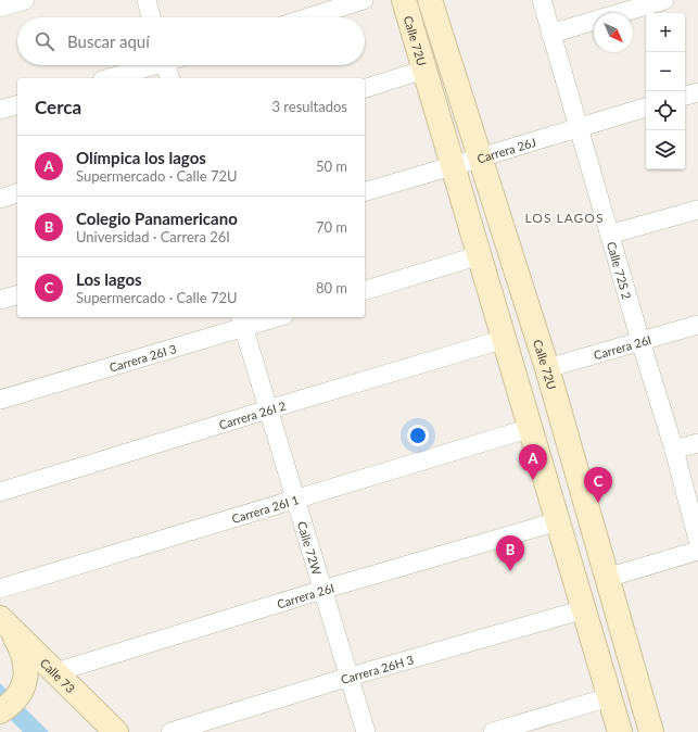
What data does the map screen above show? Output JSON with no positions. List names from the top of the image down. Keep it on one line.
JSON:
{"streets":{"street":["Calle 72U","Carrera 26J","Calle 72S 2","Carrera 26I","Carrera 26I 3","Carrera 26I 2","Carrera 26I 1","Calle 72W","Carrera 26H 3","Calle 73"]},"crossings":[["Calle 72U","Carrera 26J"],["Calle 72U","Carrera 26I"],["Calle 72U","Carrera 26I 2"],["Calle 72U","Carrera 26I 1"],["Calle 72U","Carrera 26H 3"],["Carrera 26J","Calle 72S 2"],["Calle 72S 2","Carrera 26I"],["Carrera 26I","Calle 72W"],["Carrera 26I","Calle 73"],["Carrera 26I 3","Calle 72W"],["Carrera 26I 2","Calle 72W"],["Carrera 26I 1","Calle 72W"],["Calle 72W","Carrera 26H 3"]],"districts":["LOS LAGOS"],"north":"bottom right","page":{"map_buttons":["+","−"],"search":"Buscar aquí","heading":["Cerca","3 resultados"],"list":[{"mark":"A","name":"Olímpica los lagos","note":"Supermercado · Calle 72U","value":"50 m"},{"mark":"B","name":"Colegio Panamericano","note":"Universidad · Carrera 26I","value":"70 m"},{"mark":"C","name":"Los lagos","note":"Supermercado · Calle 72U","value":"80 m"}],"pins":["A","C","B"]}}
